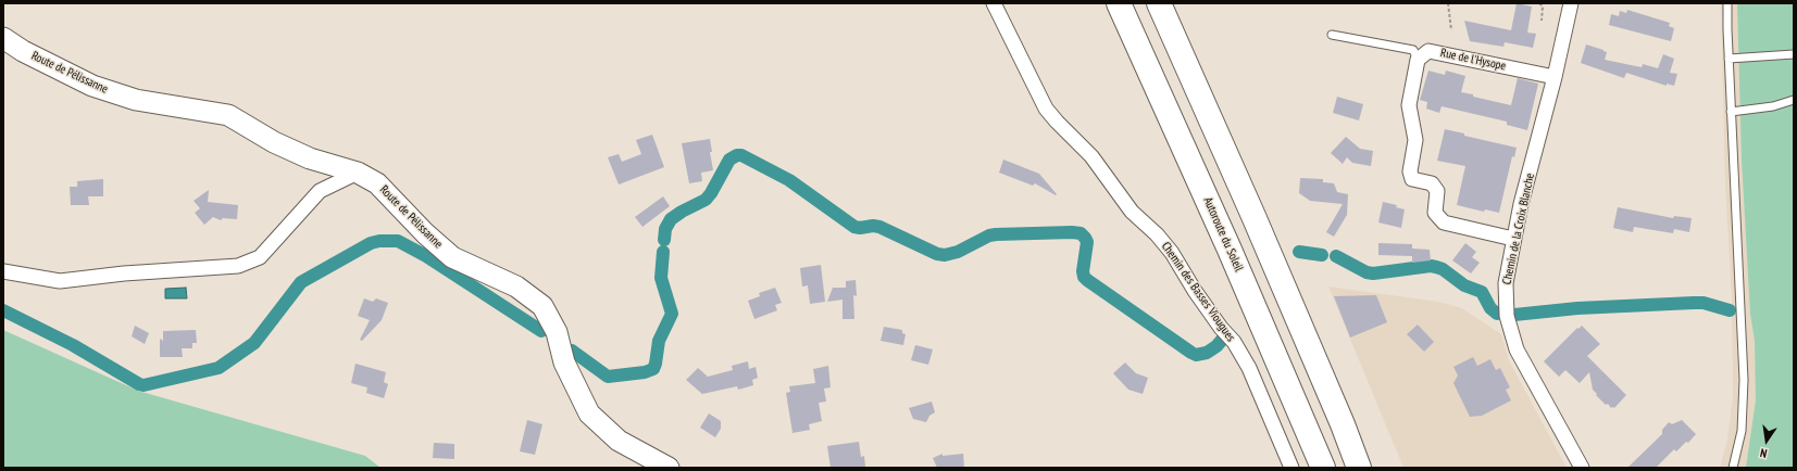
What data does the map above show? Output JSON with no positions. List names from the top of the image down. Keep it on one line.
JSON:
{"streets":{"highway":["Autoroute du Soleil"],"street":["Rue de l'Hysope","Route de Pélissanne","Chemin de la Croix Blanche","Chemin des Basses Viougues"]},"crossings":[["Rue de l'Hysope","Chemin de la Croix Blanche"]],"north":"bottom"}
